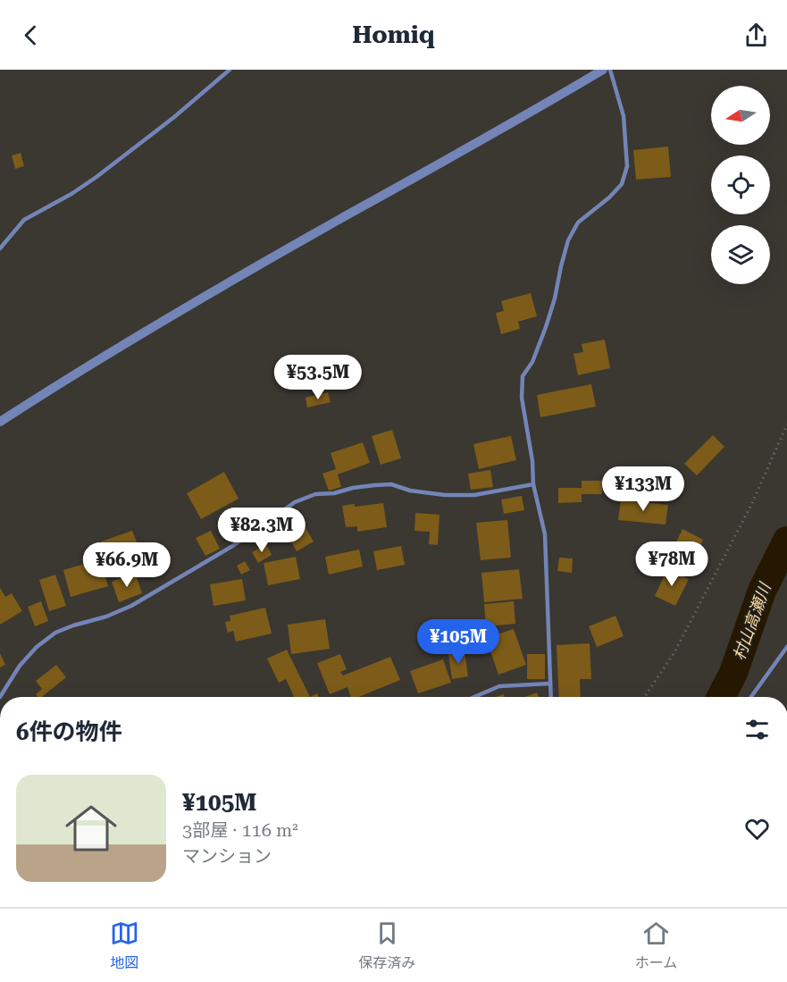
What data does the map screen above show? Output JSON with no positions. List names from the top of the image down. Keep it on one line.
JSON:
{"water":["村山高瀬川"],"north":"left","page":{"header":"Homiq","price":["¥53.5M","¥133M","¥82.3M","¥78M","¥66.9M","¥105M"],"heading":"6件の物件","list":[{"name":"¥105M","note":"3部屋 · 116 m² · マンション"}],"tabs":["地図","保存済み","ホーム"]}}
